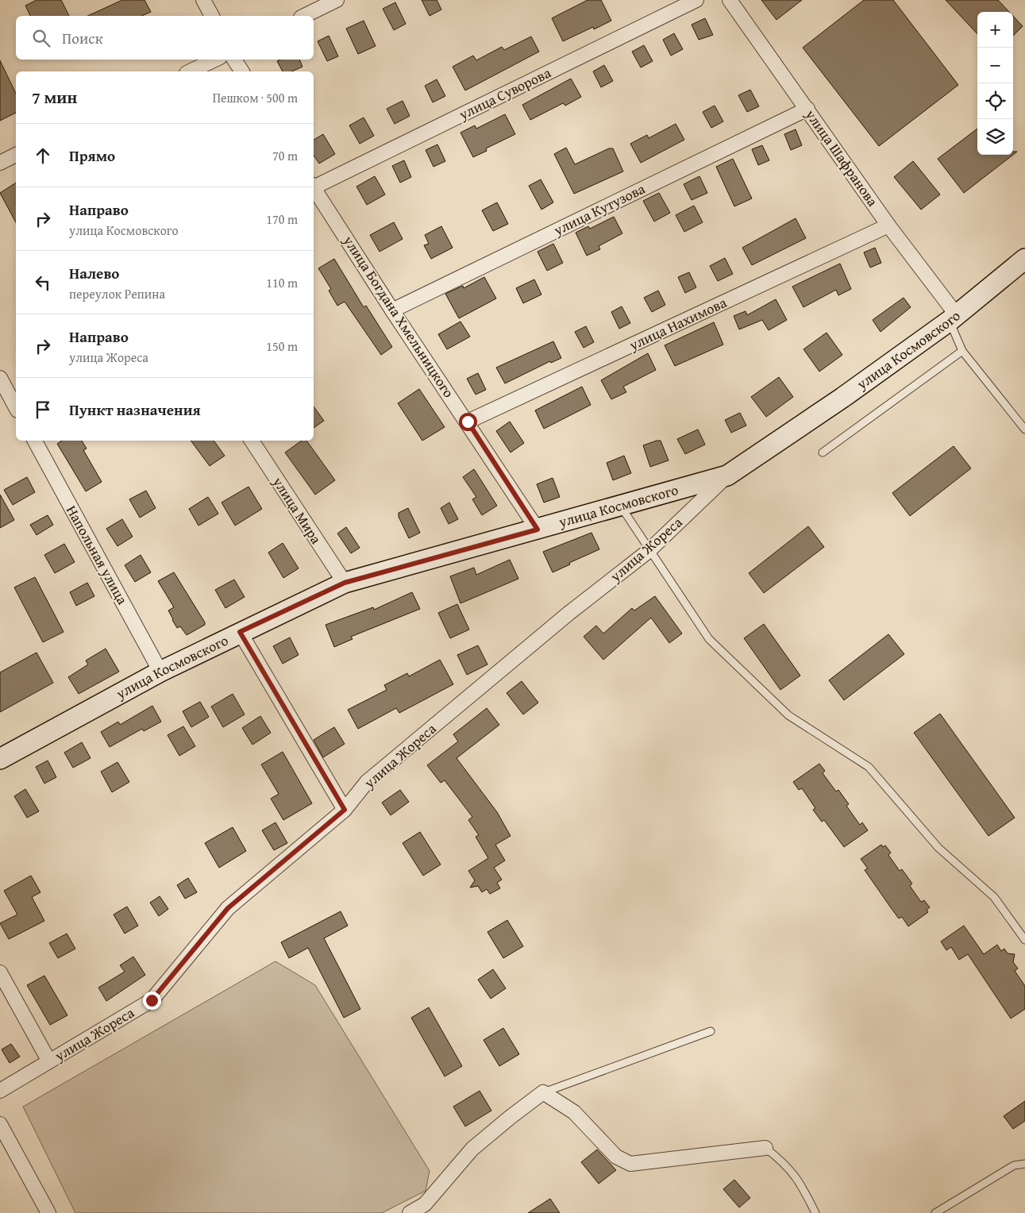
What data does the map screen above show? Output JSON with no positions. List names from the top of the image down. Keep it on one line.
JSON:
{"streets":{"main road":["улица Космовского"],"street":["улица Суворова","улица Шафранова","улица Кутузова","улица Богдана Хмельницкого","улица Нахимова","улица Мира","улица Жореса","Напольная улица"]},"crossings":[["улица Шафранова","улица Кутузова"],["улица Шафранова","улица Нахимова"],["улица Шафранова","улица Космовского"],["улица Кутузова","улица Богдана Хмельницкого"],["улица Богдана Хмельницкого","улица Нахимова"],["улица Богдана Хмельницкого","улица Космовского"],["улица Космовского","улица Мира"],["улица Космовского","улица Жореса"],["улица Космовского","Напольная улица"]],"page":{"map_buttons":["+","−"],"search":"Поиск","heading":["7 мин","Пешком · 500 m"],"list":[["Прямо","70 m"],["Направо","улица Космовского","170 m"],["Налево","переулок Репина","110 m"],["Направо","улица Жореса","150 m"],"Пункт назначения"]}}
